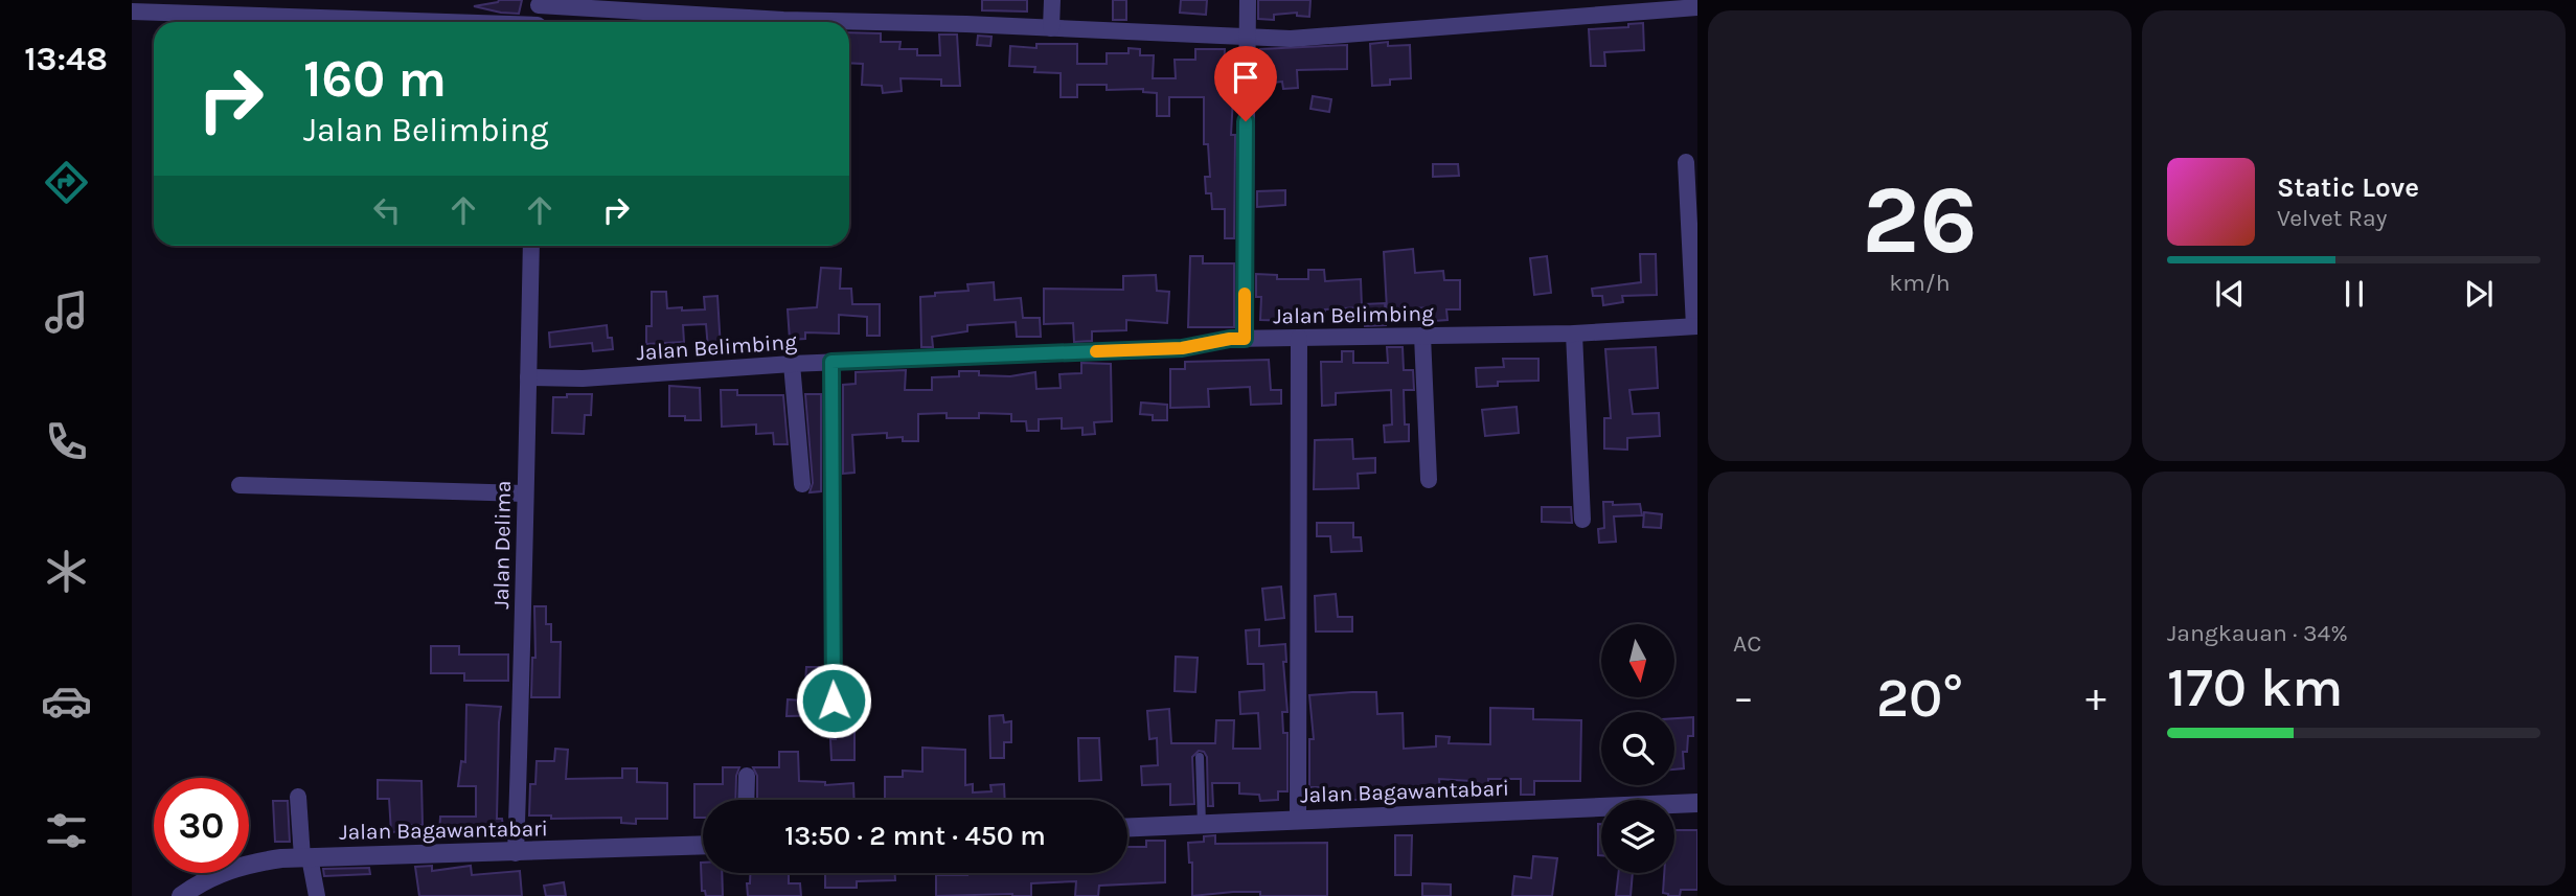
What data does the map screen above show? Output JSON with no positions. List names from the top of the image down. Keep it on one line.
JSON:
{"streets":{"street":["Jalan Belimbing","Jalan Delima","Jalan Bagawantabari"]},"crossings":[["Jalan Belimbing","Jalan Delima"],["Jalan Delima","Jalan Bagawantabari"]],"north":"bottom","page":{"tabs":"13:48","tile":[["26","km/h"],"AC",["Jangkauan · 34%","170 km"]],"turn":["160 m","Jalan Belimbing"],"song":["Static Love","Velvet Ray"],"heat":["−","20°","+"],"limit":"30","trip":"13:50 · 2 mnt · 450 m"}}
